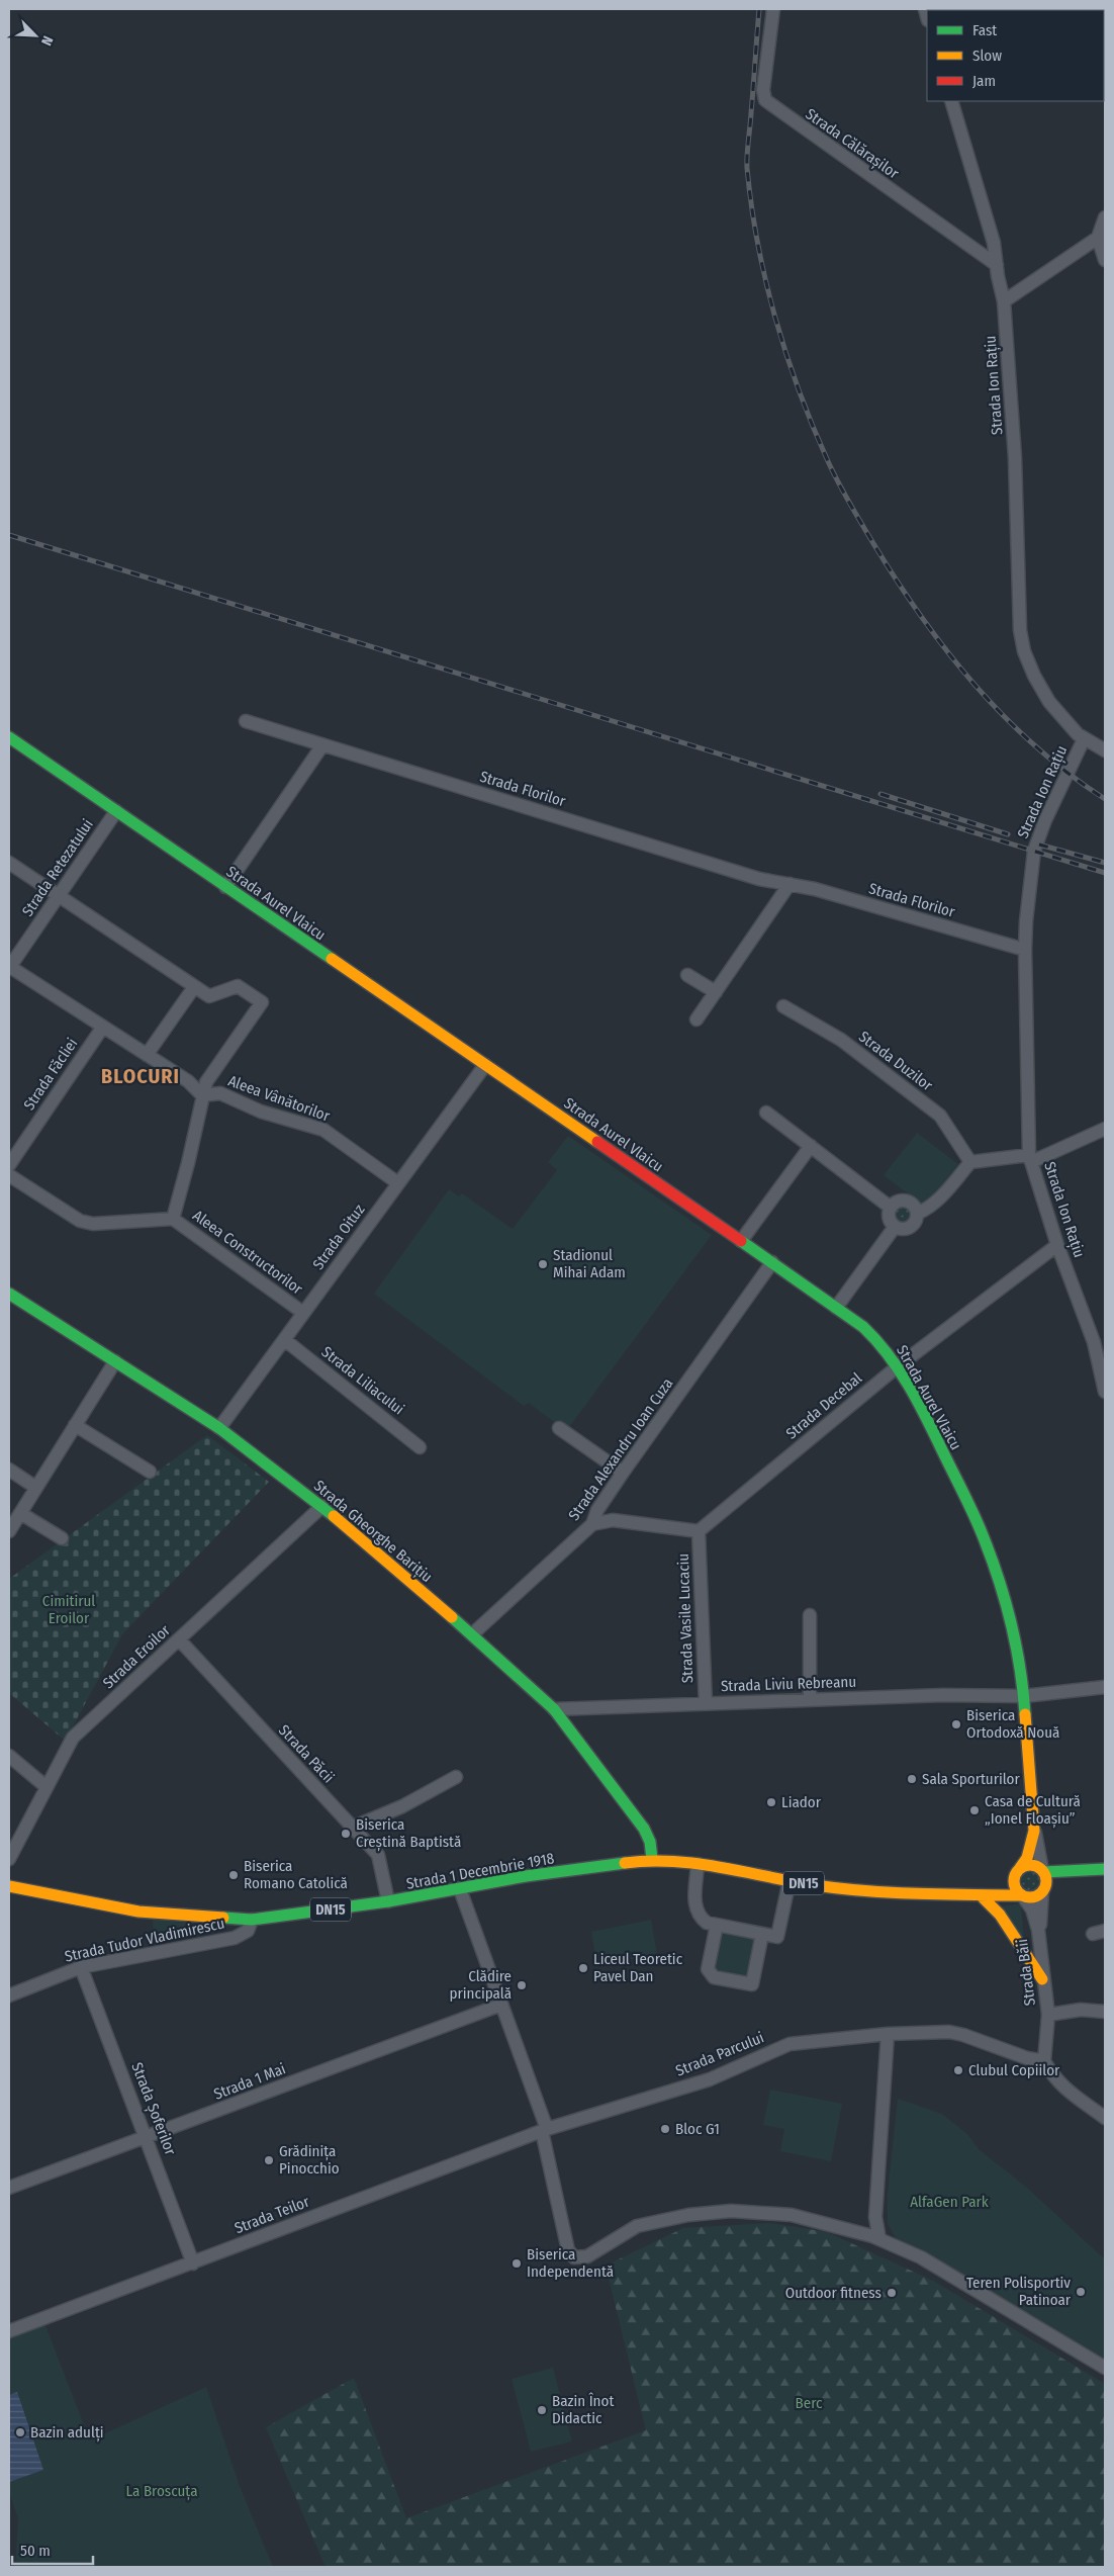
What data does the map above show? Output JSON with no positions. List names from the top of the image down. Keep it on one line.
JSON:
{"streets":{"street":["Strada Călărașilor","Strada Ion Rațiu","Strada Florilor","Strada Retezatului","Strada Aurel Vlaicu","Strada Duzilor","Strada Făcliei","Aleea Vânătorilor","Strada Oituz","Aleea Constructorilor","Strada Liliacului","Strada Decebal","Strada Alexandru Ioan Cuza","Strada Gheorghe Barițiu","Strada Vasile Lucaciu","Strada Eroilor","Strada Liviu Rebreanu","Strada Păcii","Strada 1 Decembrie 1918","DN15","Strada Tudor Vladimirescu","Strada Băii","Strada Parcului","Strada 1 Mai","Strada Șoferilor","Strada Teilor"]},"crossings":[["Strada Călărașilor","Strada Ion Rațiu"],["Strada Ion Rațiu","Strada Florilor"],["Strada Ion Rațiu","Strada Decebal"],["Strada Retezatului","Strada Aurel Vlaicu"],["Strada Aurel Vlaicu","Strada Oituz"],["Strada Aurel Vlaicu","Strada Decebal"],["Strada Aurel Vlaicu","Strada Alexandru Ioan Cuza"],["Strada Aurel Vlaicu","Strada Liviu Rebreanu"],["Strada Aurel Vlaicu","Strada 1 Decembrie 1918"],["Strada Aurel Vlaicu","DN15"],["Strada Aurel Vlaicu","Strada Băii"],["Aleea Vânătorilor","Strada Oituz"],["Aleea Vânătorilor","Aleea Constructorilor"],["Strada Oituz","Aleea Constructorilor"],["Strada Oituz","Strada Liliacului"],["Strada Oituz","Strada Gheorghe Barițiu"],["Strada Decebal","Strada Vasile Lucaciu"],["Strada Alexandru Ioan Cuza","Strada Gheorghe Barițiu"],["Strada Gheorghe Barițiu","Strada Eroilor"],["Strada Gheorghe Barițiu","Strada Liviu Rebreanu"],["Strada Gheorghe Barițiu","Strada 1 Decembrie 1918"],["Strada Vasile Lucaciu","Strada Liviu Rebreanu"],["Strada Eroilor","Strada Păcii"],["Strada Păcii","Strada 1 Decembrie 1918"],["Strada 1 Decembrie 1918","DN15"],["Strada 1 Decembrie 1918","Strada Tudor Vladimirescu"],["Strada 1 Decembrie 1918","Strada Băii"],["DN15","Strada Băii"],["Strada Tudor Vladimirescu","Strada Șoferilor"],["Strada Parcului","Strada Teilor"],["Strada 1 Mai","Strada Șoferilor"],["Strada Șoferilor","Strada Teilor"]],"districts":["BLOCURI"],"parks":["Cimitirul Eroilor","AlfaGen Park","Berc","La Broscuța"],"places":["Stadionul Mihai Adam","Biserica Ortodoxă Nouă","Sala Sporturilor","Liador","Casa de Cultură „Ionel Floașiu”","Biserica Creștină Baptistă","Biserica Romano Catolică","Liceul Teoretic Pavel Dan","Clădire principală","Clubul Copiilor","Bloc G1","Grădinița Pinocchio","Biserica Independentă","Teren Polisportiv Patinoar","Outdoor fitness","Bazin Înot Didactic","Bazin adulți"],"legend":["Fast","Slow","Jam"],"scale_bar":"50 m","north":"bottom right"}
